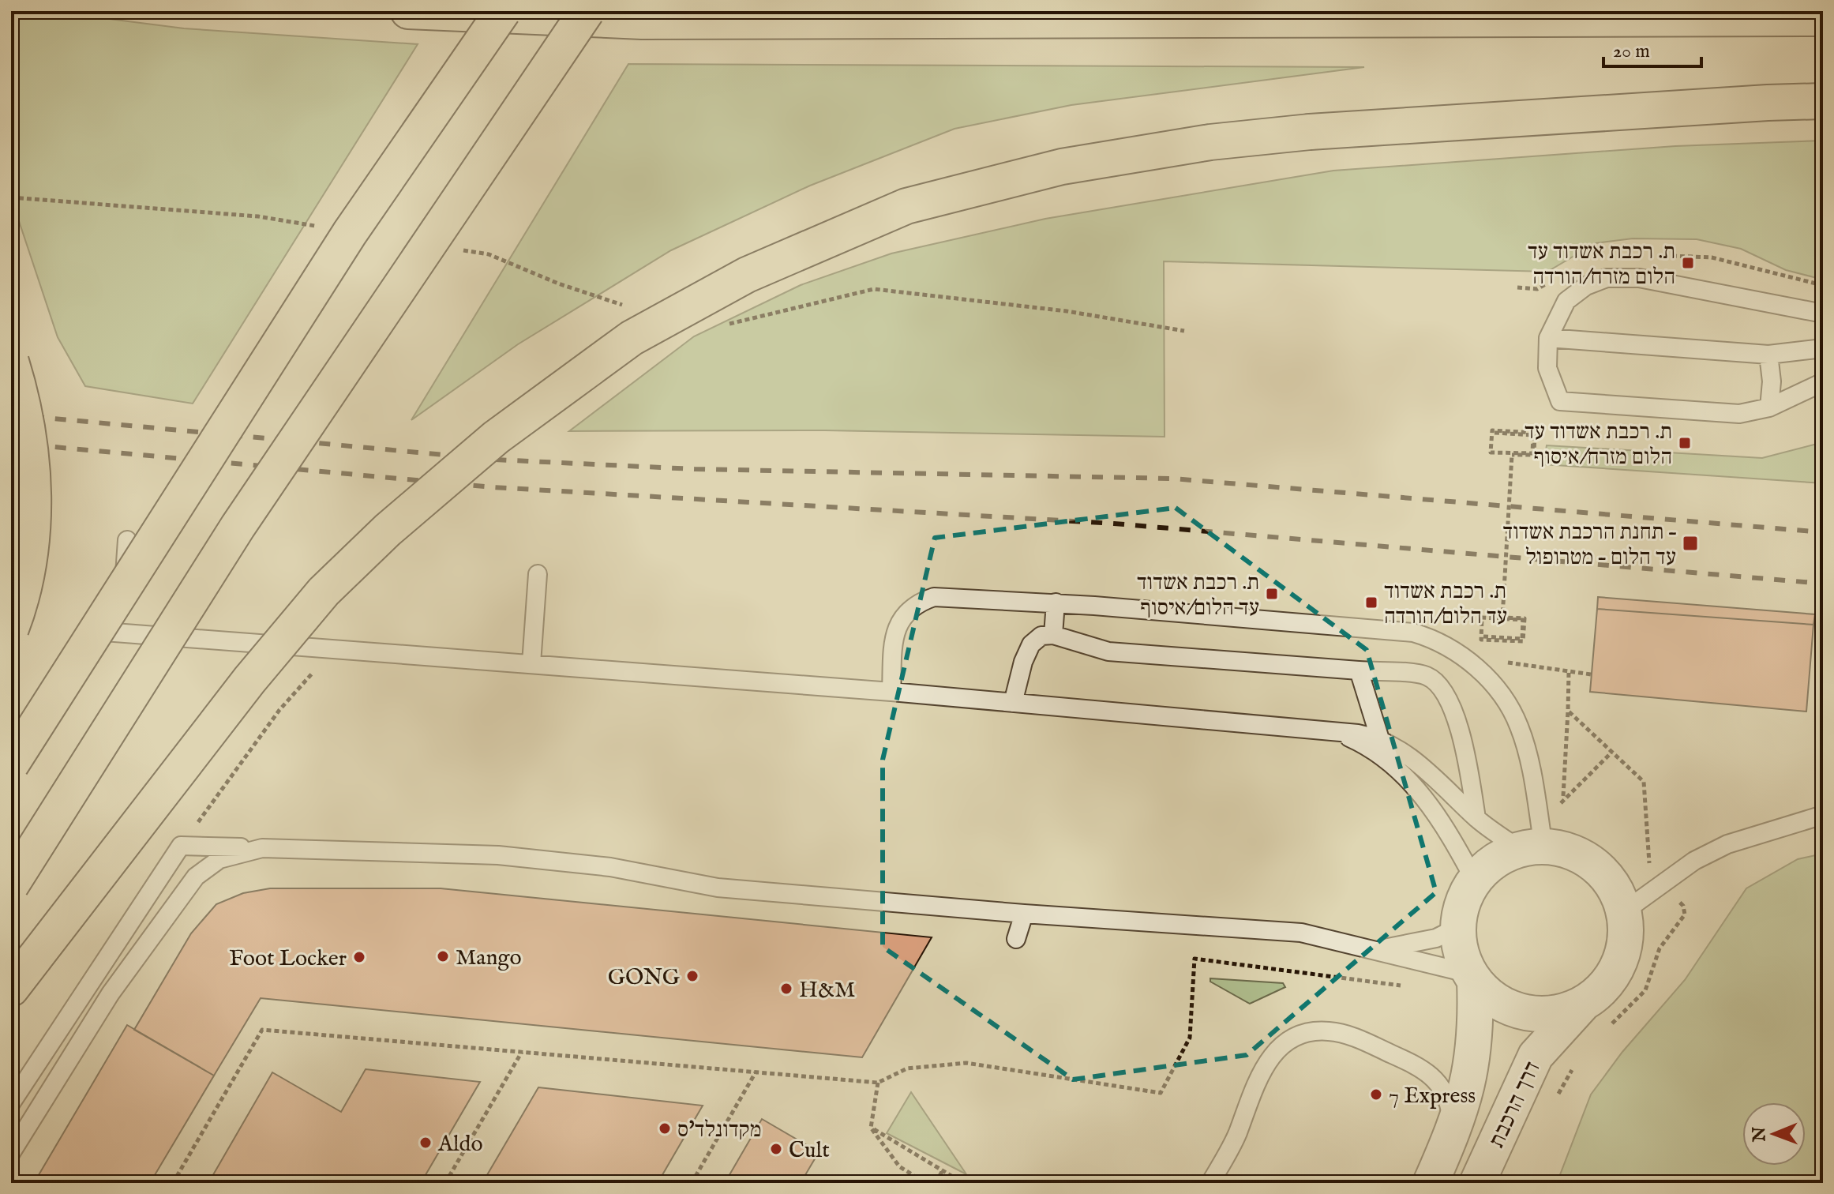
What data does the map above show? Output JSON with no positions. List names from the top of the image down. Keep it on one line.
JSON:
{"streets":{"street":["דרך הרכבת"]},"places":{"transit":["ת. רכבת אשדוד עד הלום מזרח/הורדה","ת. רכבת אשדוד עד הלום מזרח/איסוף","תחנת הרכבת אשדוד – עד הלום – מטרופול","ת. רכבת אשדוד עד הלום/איסוף","ת. רכבת אשדוד עד הלום/הורדה"],"other":["Mango","Foot Locker","GONG","H&M","7 Express","מקדונלד'ס","Aldo","Cult"]},"scale_bar":"20 m","north":"left"}
